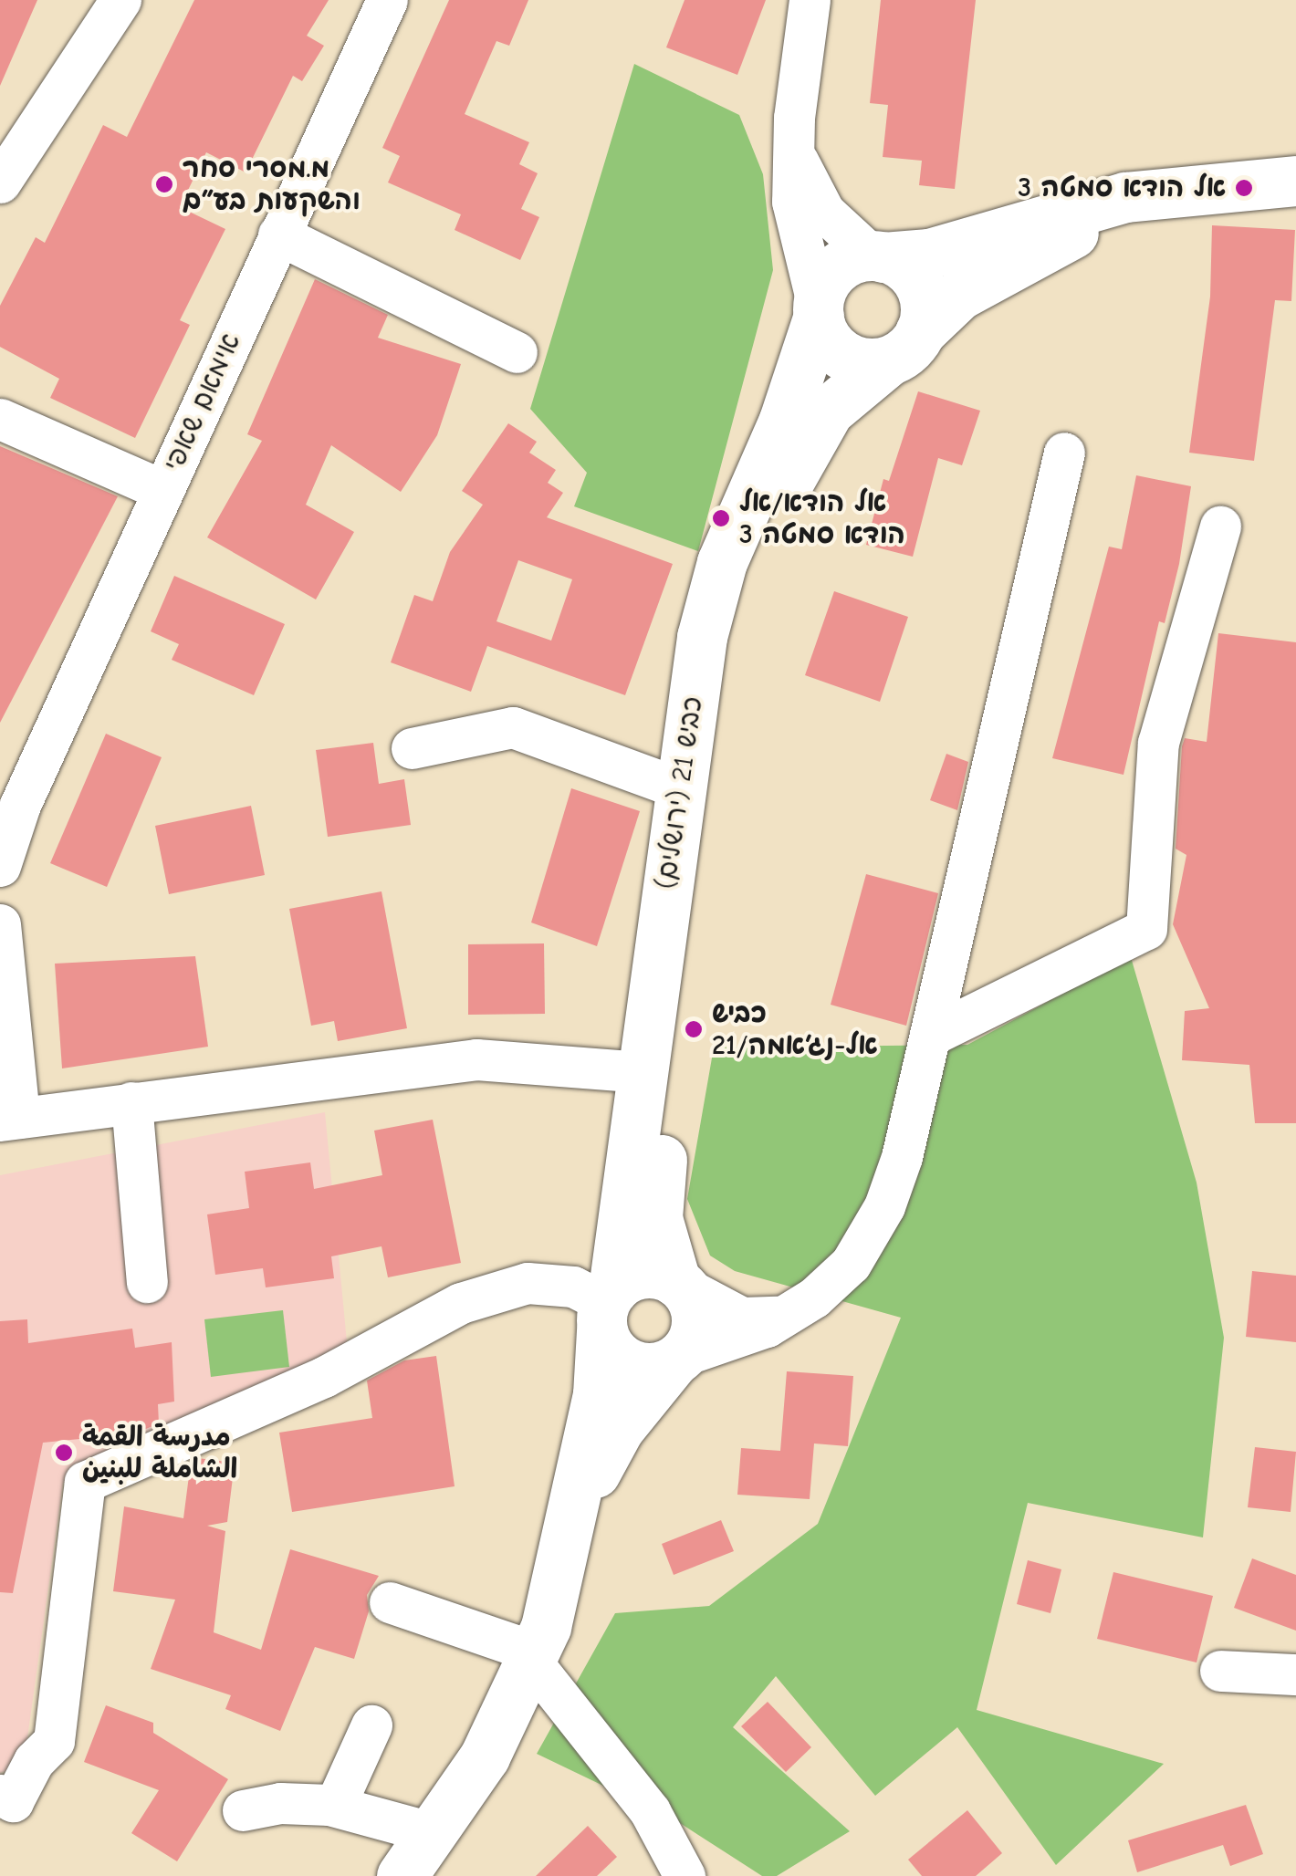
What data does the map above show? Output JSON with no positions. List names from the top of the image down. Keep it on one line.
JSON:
{"streets":{"main road":["כביש 21 (ירושלים)"],"street":["אימאם שאפי"]},"places":["מ.מסרי סחר והשקעות בע״ם","אל הודא סמטה 3","אל הודא/אל הודא סמטה 3","כביש 21/אל-נג׳אמה","مدرسة القمة الشاملة للبنين"]}
